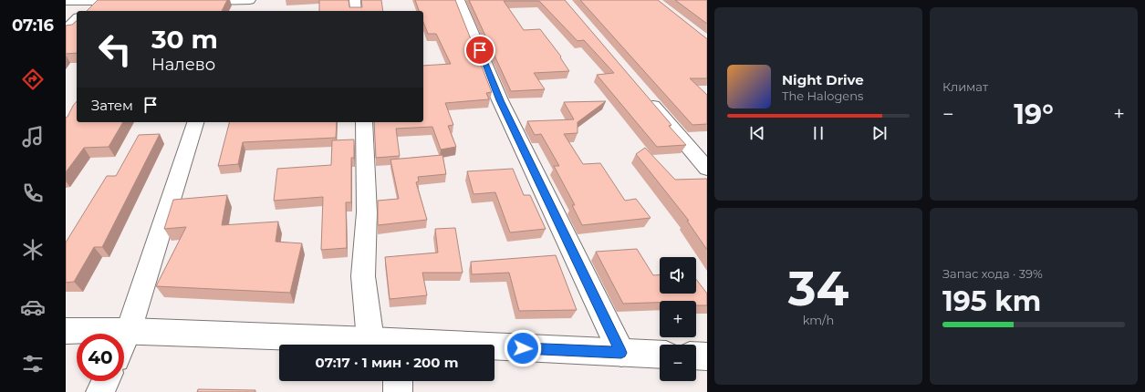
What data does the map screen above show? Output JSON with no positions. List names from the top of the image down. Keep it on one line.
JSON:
{"page":{"tabs":"07:16","tile":["Климат",["34","km/h"],["Запас хода · 39%","195 km"]],"turn":["30 m","Налево"],"song":["Night Drive","The Halogens"],"then":"Затем","heat":["−","19°","+"],"map_buttons":["+","−"],"limit":"40","trip":"07:17 · 1 мин · 200 m"}}
